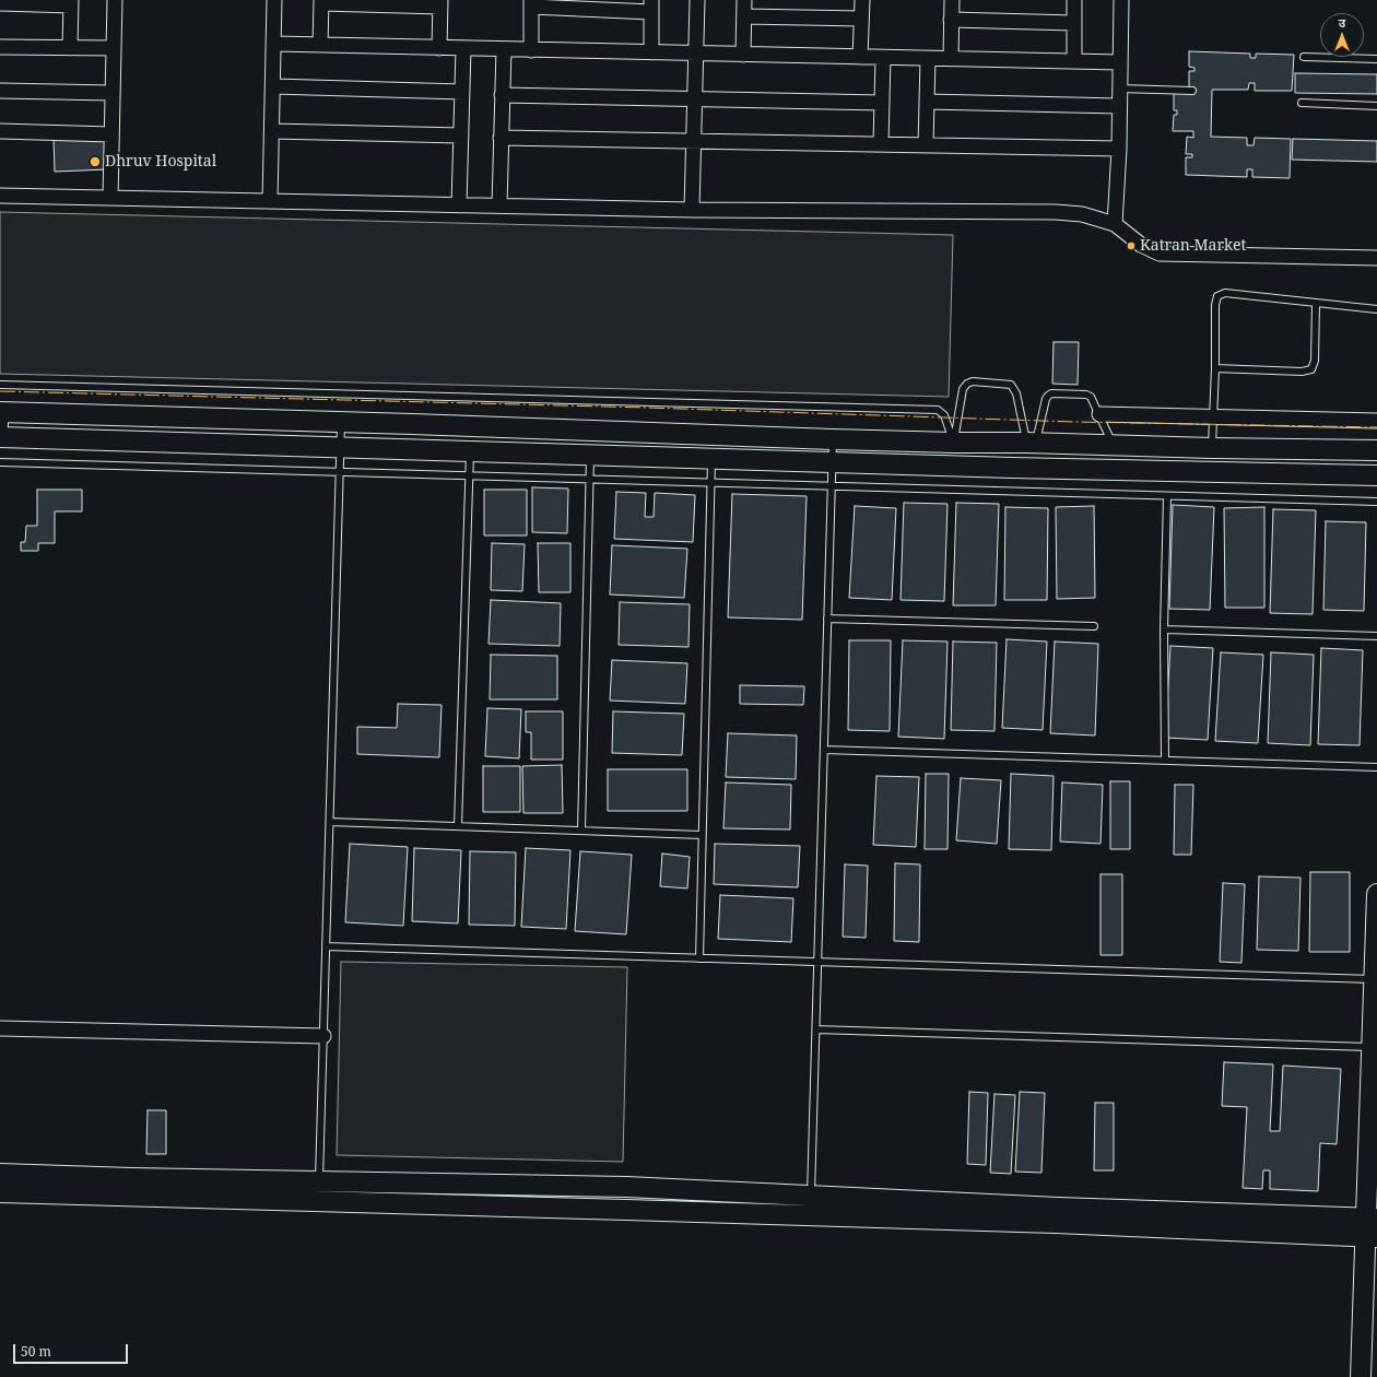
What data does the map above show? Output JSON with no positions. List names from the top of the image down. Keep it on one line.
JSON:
{"places":["Dhruv Hospital","Katran Market"],"scale_bar":"50 m","north":"top"}
